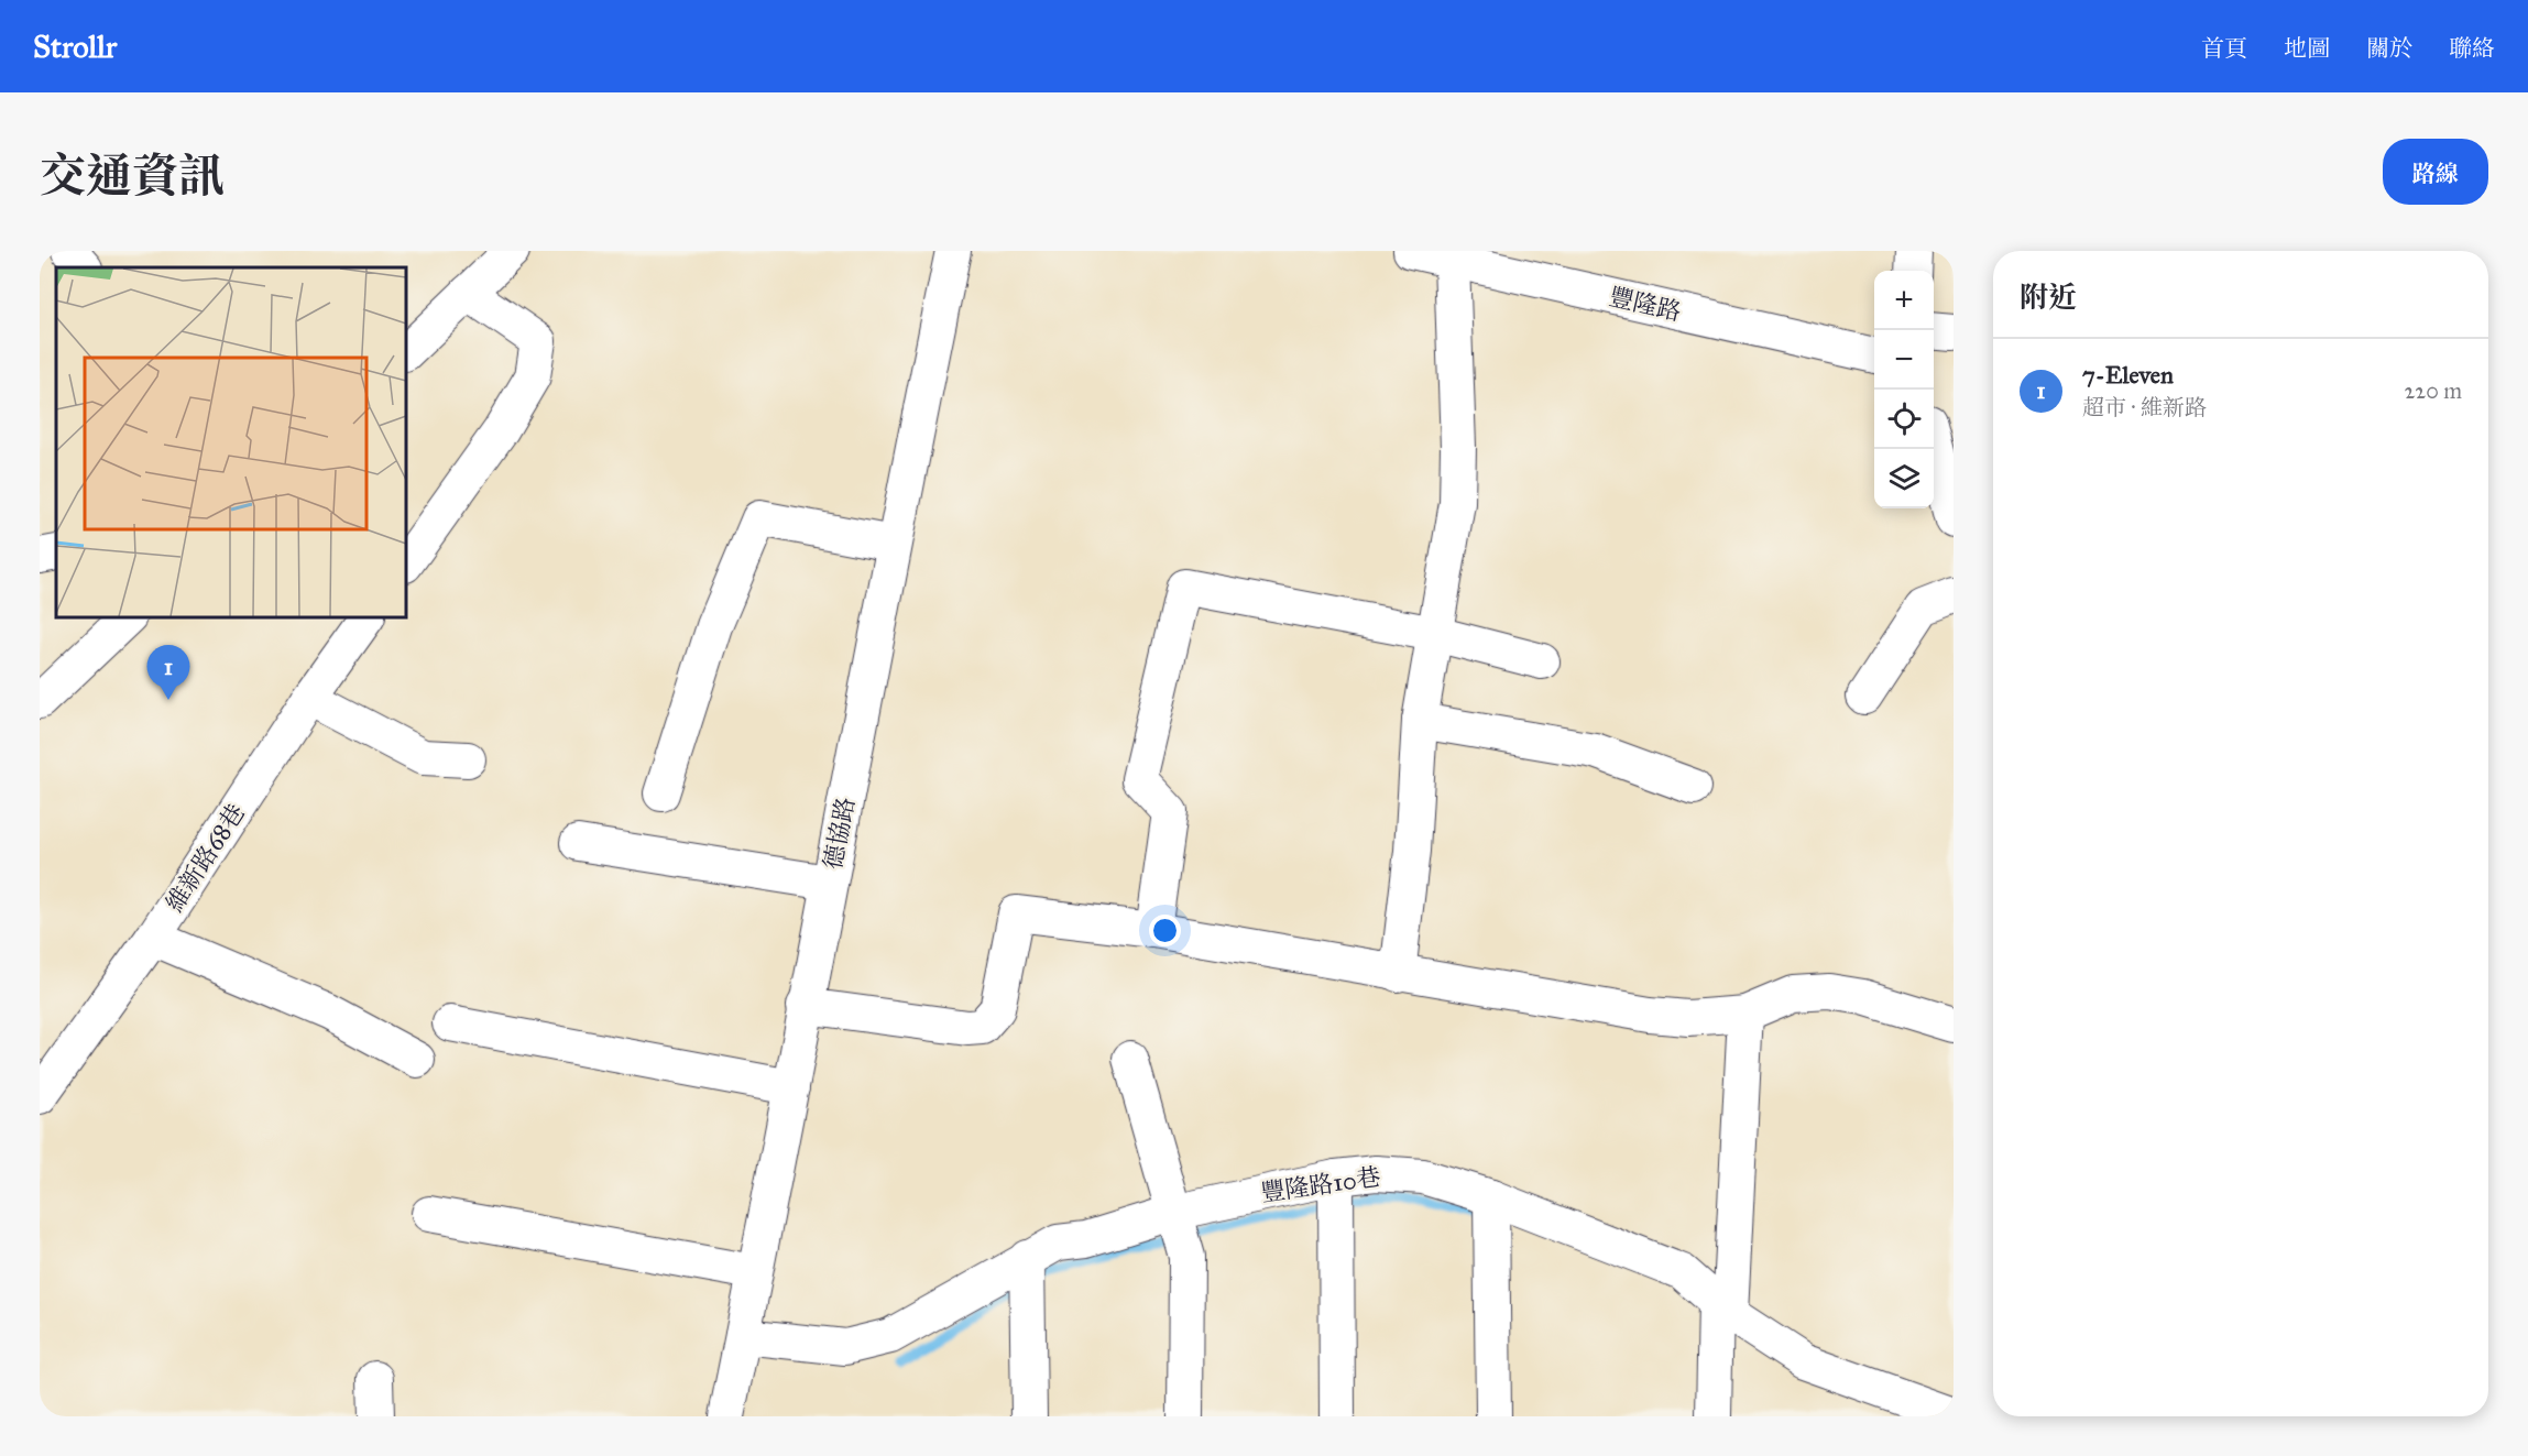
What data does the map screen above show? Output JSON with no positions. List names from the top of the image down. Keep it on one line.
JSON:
{"streets":{"street":["豐隆路","德協路","維新路68巷","豐隆路10巷"]},"crossings":[["德協路","豐隆路10巷"]],"page":{"header":"Strollr","nav":["首頁","地圖","關於","聯絡"],"title":"交通資訊","buttons":"路線","heading":"附近","map_buttons":["+","−"],"list":[{"mark":"1","name":"7-Eleven","note":"超市 · 維新路","value":"220 m"}],"pins":"1"}}
